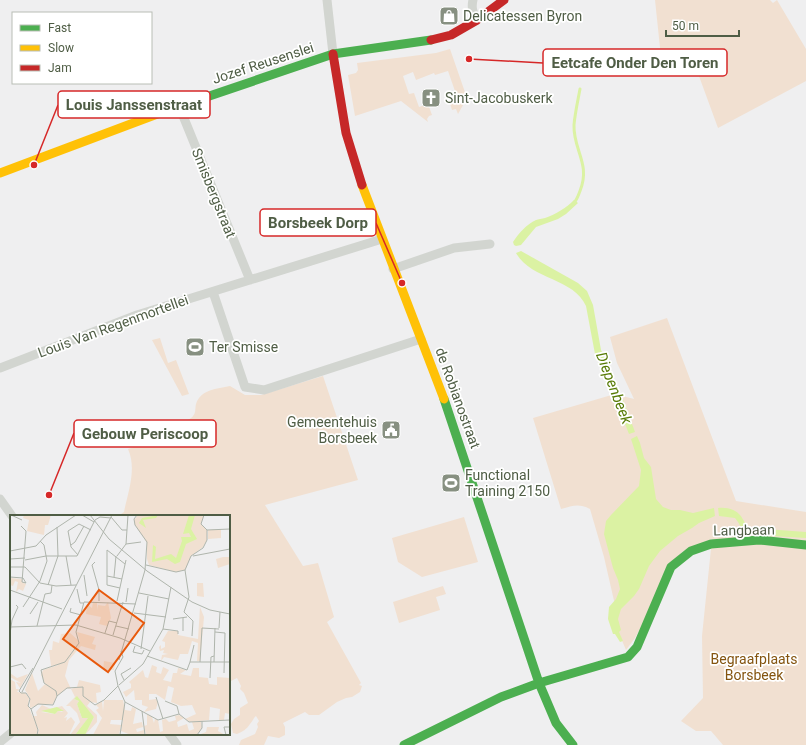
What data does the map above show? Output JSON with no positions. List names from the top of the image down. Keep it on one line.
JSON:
{"streets":{"street":["Jozef Reusenslei","Smisbergstraat","Louis Van Regenmortellei","de Robianostraat","Langbaan"]},"crossings":[["Jozef Reusenslei","Smisbergstraat"],["Jozef Reusenslei","de Robianostraat"],["Smisbergstraat","Louis Van Regenmortellei"],["Louis Van Regenmortellei","de Robianostraat"],["de Robianostraat","Langbaan"]],"water":["Diepenbeek"],"parks":["Begraafplaats Borsbeek"],"places":{"shop":["Delicatessen Byron"],"other":["Eetcafe Onder Den Toren","Louis Janssenstraat","Borsbeek Dorp","Gebouw Periscoop"],"church":["Sint-Jacobuskerk"],"sports":["Ter Smisse","Functional Training 2150"],"public building":["Gemeentehuis Borsbeek"]},"legend":["Fast","Slow","Jam"],"scale_bar":"50 m"}
